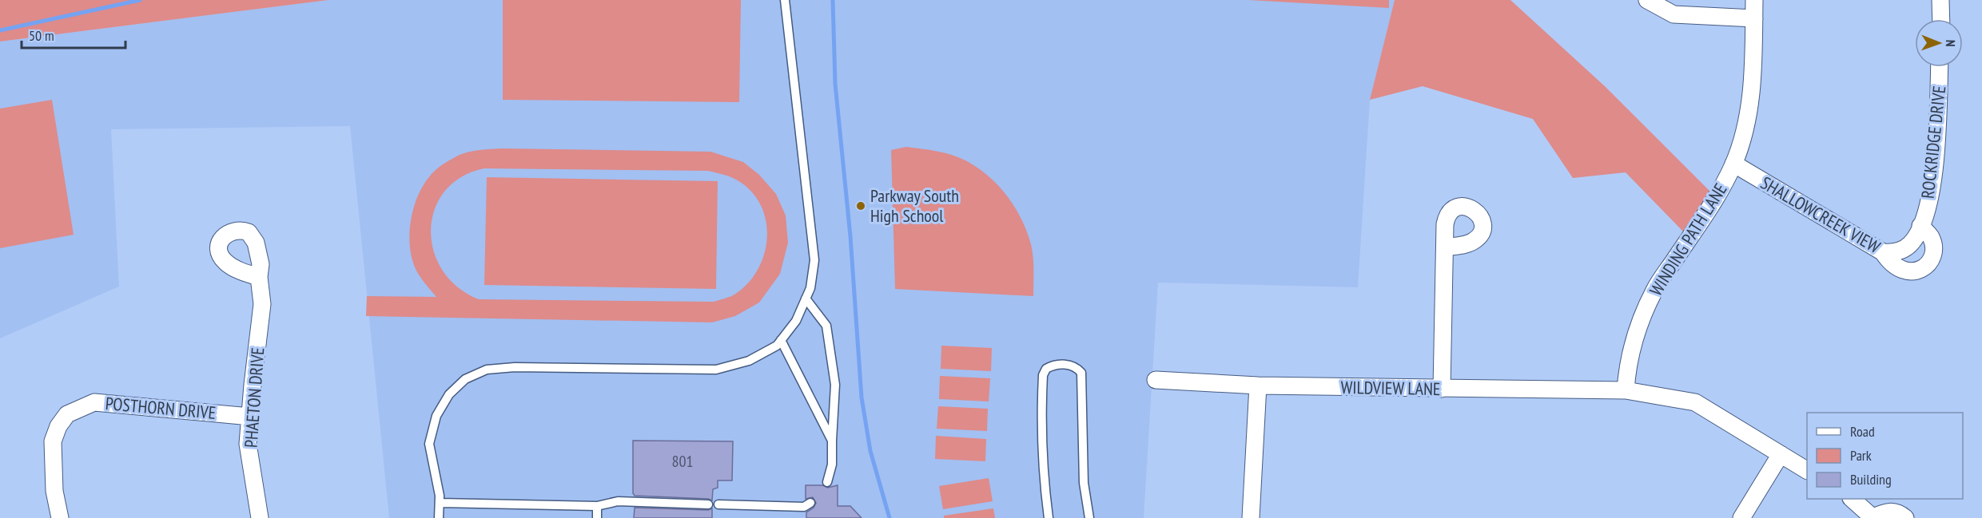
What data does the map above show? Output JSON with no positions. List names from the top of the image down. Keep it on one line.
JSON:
{"streets":{"street":["ROCKRIDGE DRIVE","SHALLOWCREEK VIEW","WINDING PATH LANE","WILDVIEW LANE","PHAETON DRIVE","POSTHORN DRIVE"]},"crossings":[["ROCKRIDGE DRIVE","SHALLOWCREEK VIEW"],["SHALLOWCREEK VIEW","WINDING PATH LANE"],["WINDING PATH LANE","WILDVIEW LANE"],["PHAETON DRIVE","POSTHORN DRIVE"]],"places":["Parkway South High School"],"house_numbers":["801"],"legend":["Road","Park","Building"],"scale_bar":"50 m","north":"right"}
